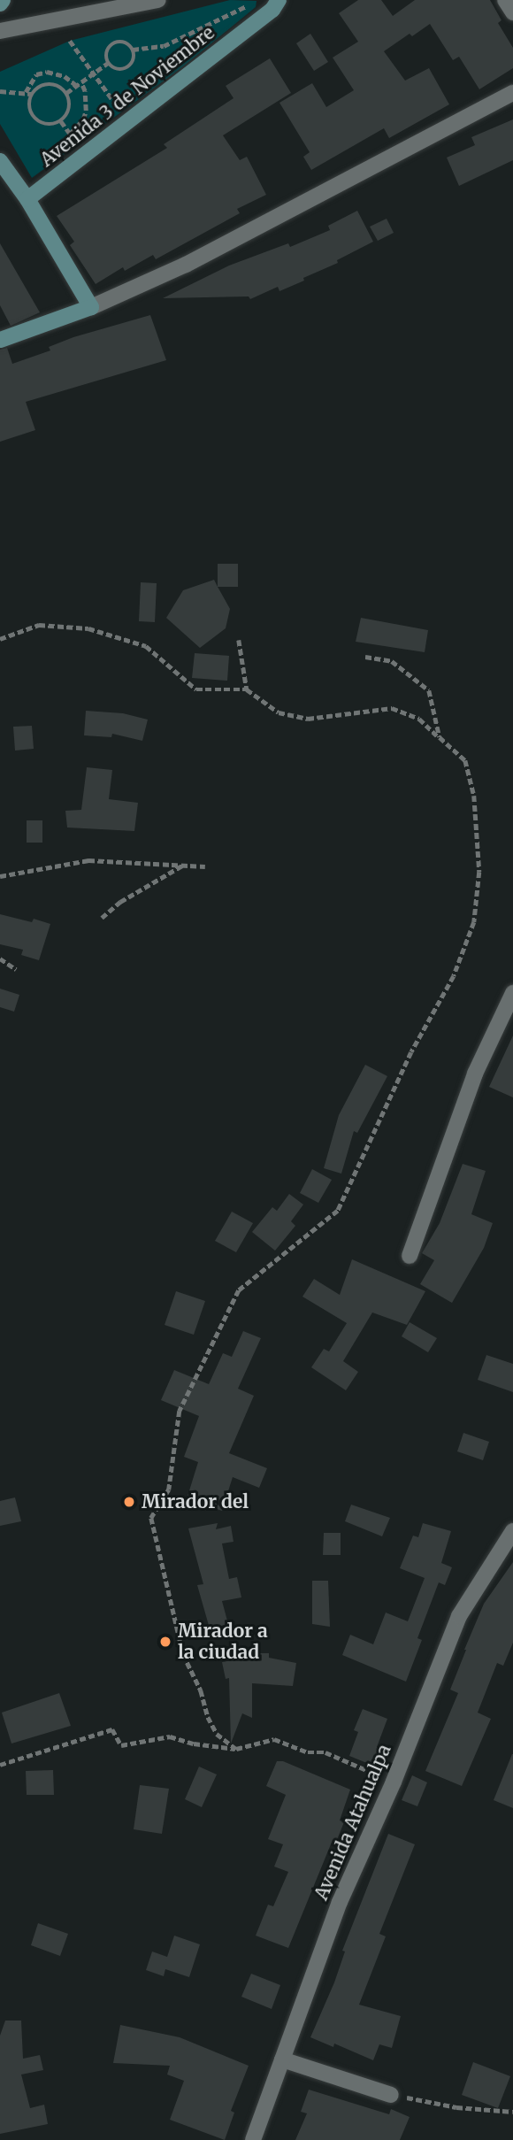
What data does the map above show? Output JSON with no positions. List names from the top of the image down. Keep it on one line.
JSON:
{"streets":{"main road":["Avenida 3 de Noviembre"],"street":["Avenida Atahualpa"]},"places":["Mirador del","Mirador a la ciudad"]}
